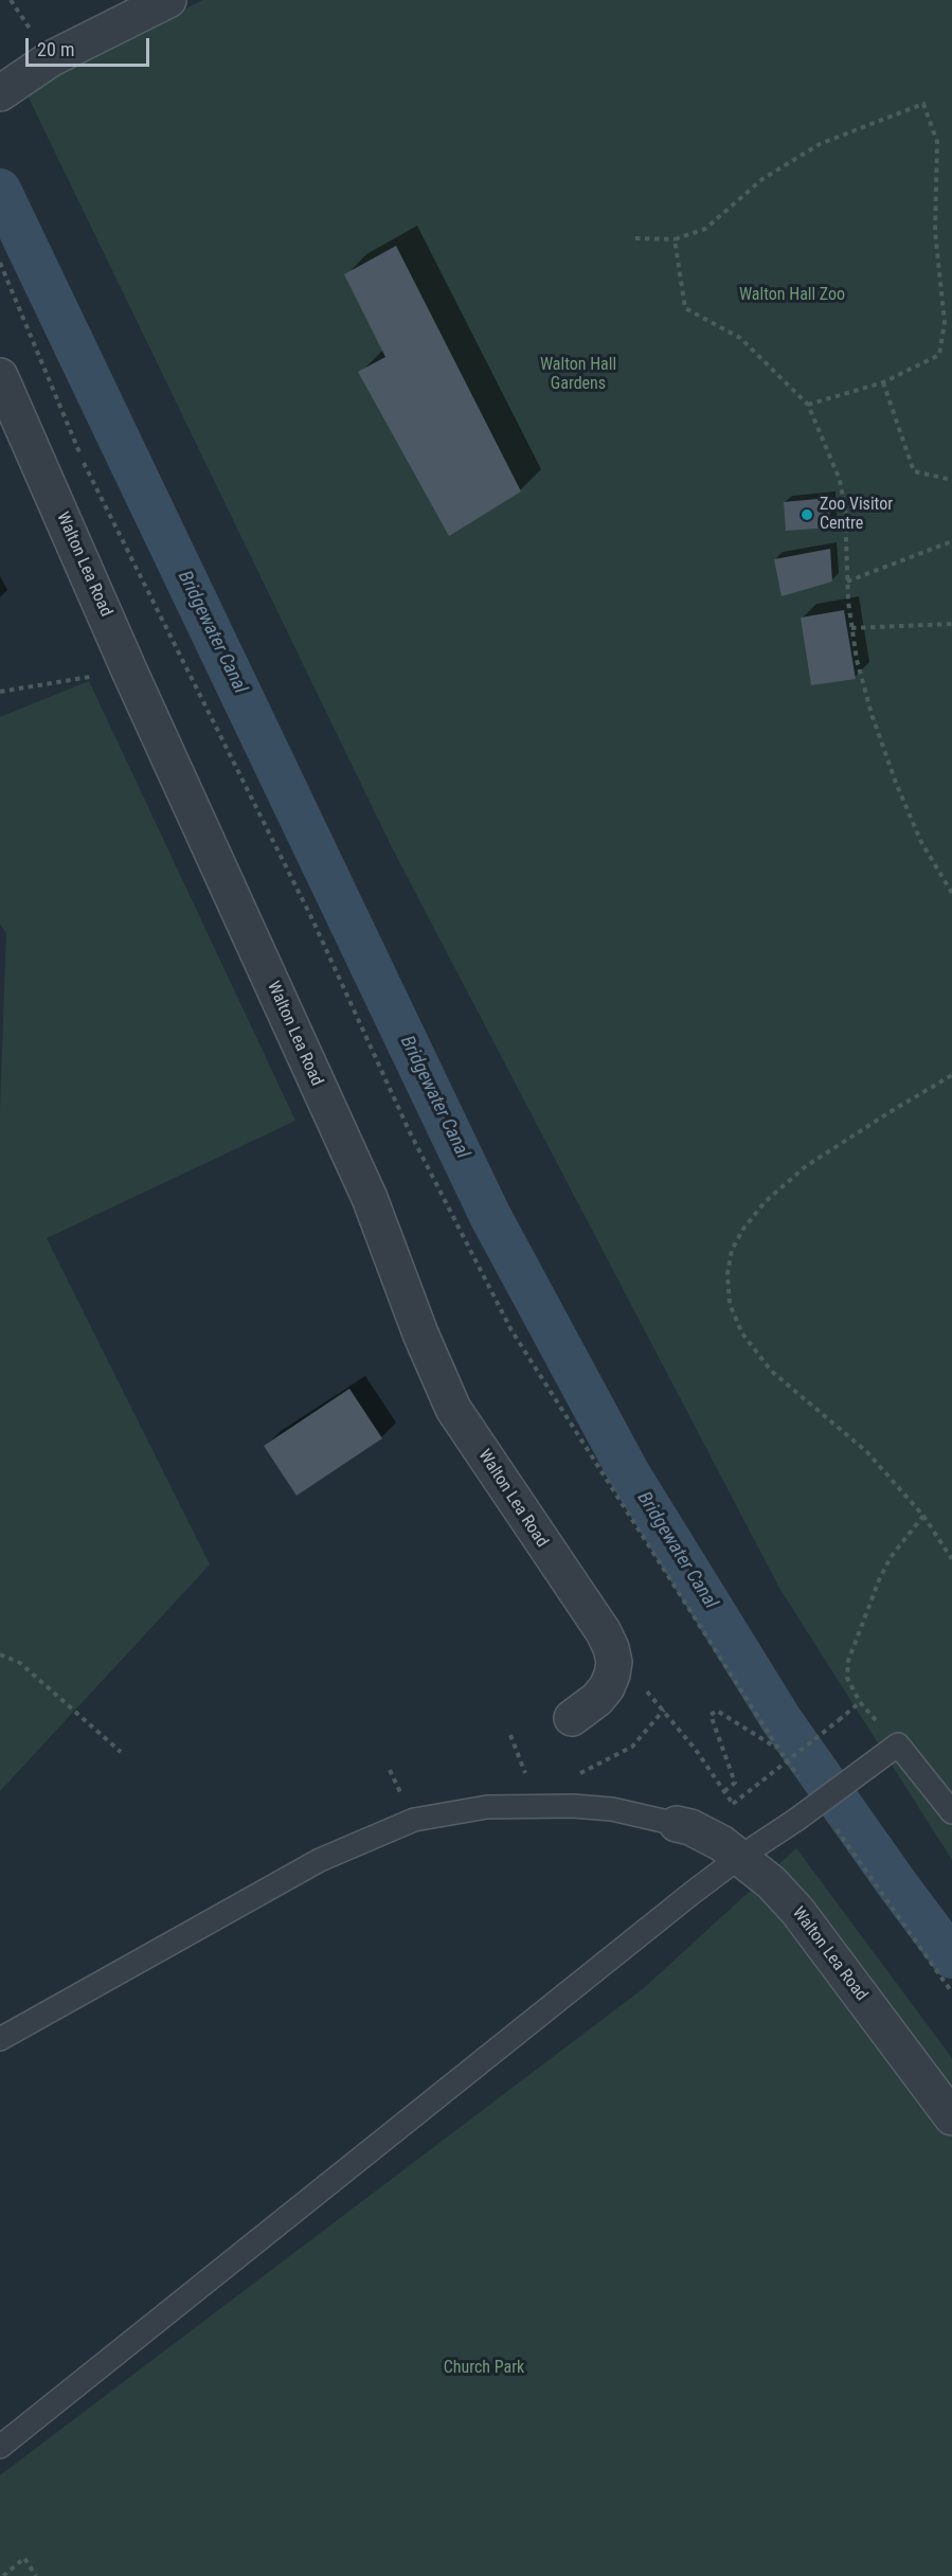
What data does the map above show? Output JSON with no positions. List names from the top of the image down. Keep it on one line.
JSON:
{"streets":{"street":["Walton Lea Road"]},"water":["Bridgewater Canal"],"parks":["Walton Hall Zoo","Walton Hall Gardens","Church Park"],"places":["Zoo Visitor Centre"],"scale_bar":"20 m"}
